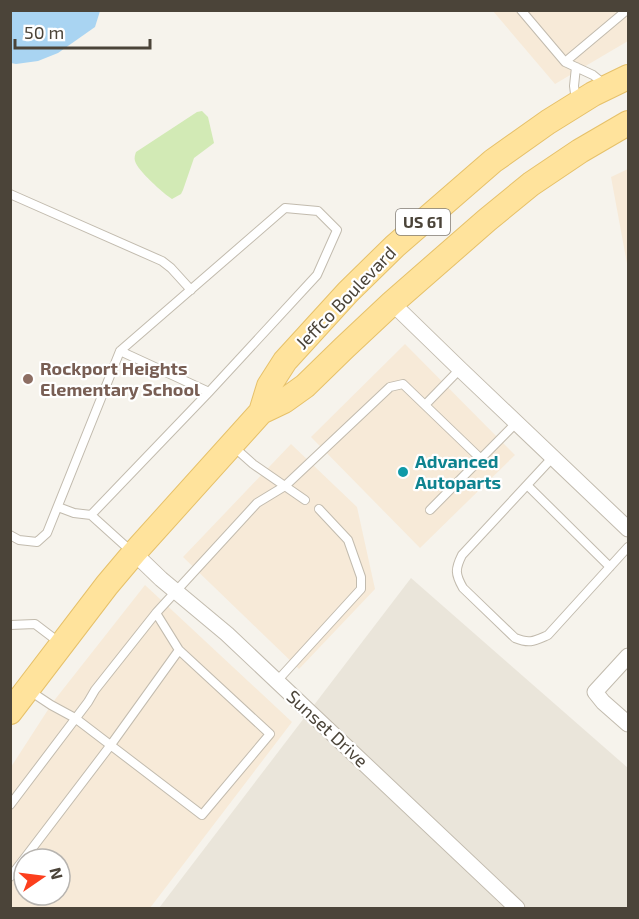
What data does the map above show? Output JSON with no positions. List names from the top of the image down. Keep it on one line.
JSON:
{"streets":{"main road":["US 61","Jeffco Boulevard"],"street":["Sunset Drive"]},"crossings":[["Jeffco Boulevard","Sunset Drive"]],"places":["Rockport Heights Elementary School","Advanced Autoparts"],"scale_bar":"50 m","north":"right"}
